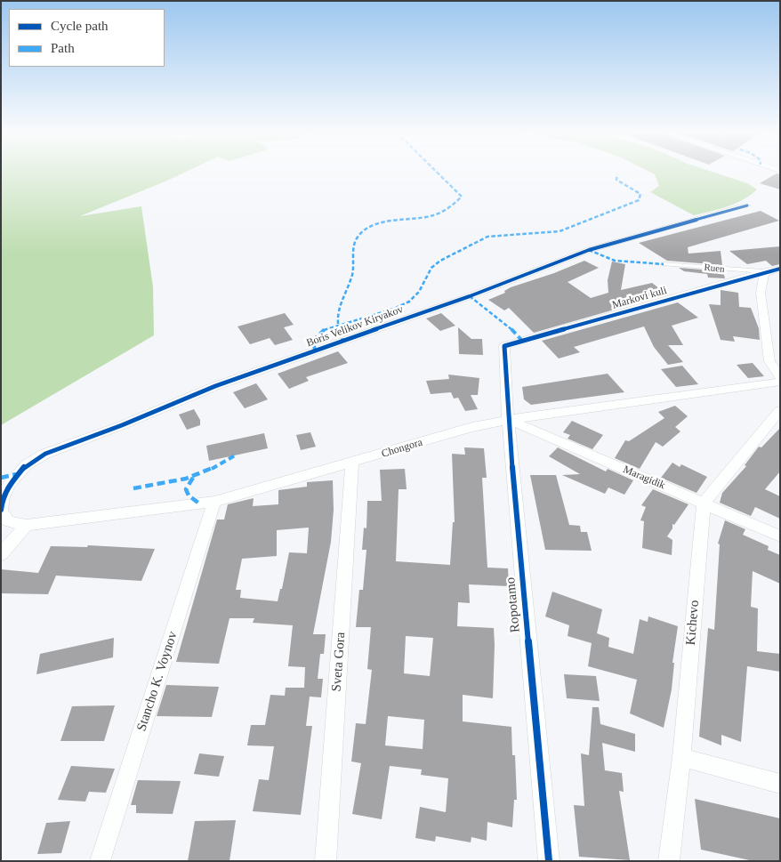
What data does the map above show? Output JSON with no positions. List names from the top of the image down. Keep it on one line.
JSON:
{"streets":{"street":["Markovi kuli","Boris Velikov Kiryakov","Chongora","Maragidik","Ropotamo","Kichevo","Sveta Gora","Stancho K. Voynov"],"lane":["Ruen"]},"crossings":[["Ruen","Markovi kuli"],["Markovi kuli","Ropotamo"],["Boris Velikov Kiryakov","Chongora"],["Chongora","Maragidik"],["Chongora","Ropotamo"],["Chongora","Sveta Gora"],["Chongora","Stancho K. Voynov"],["Maragidik","Ropotamo"],["Maragidik","Kichevo"]],"legend":["Cycle path","Path"]}
